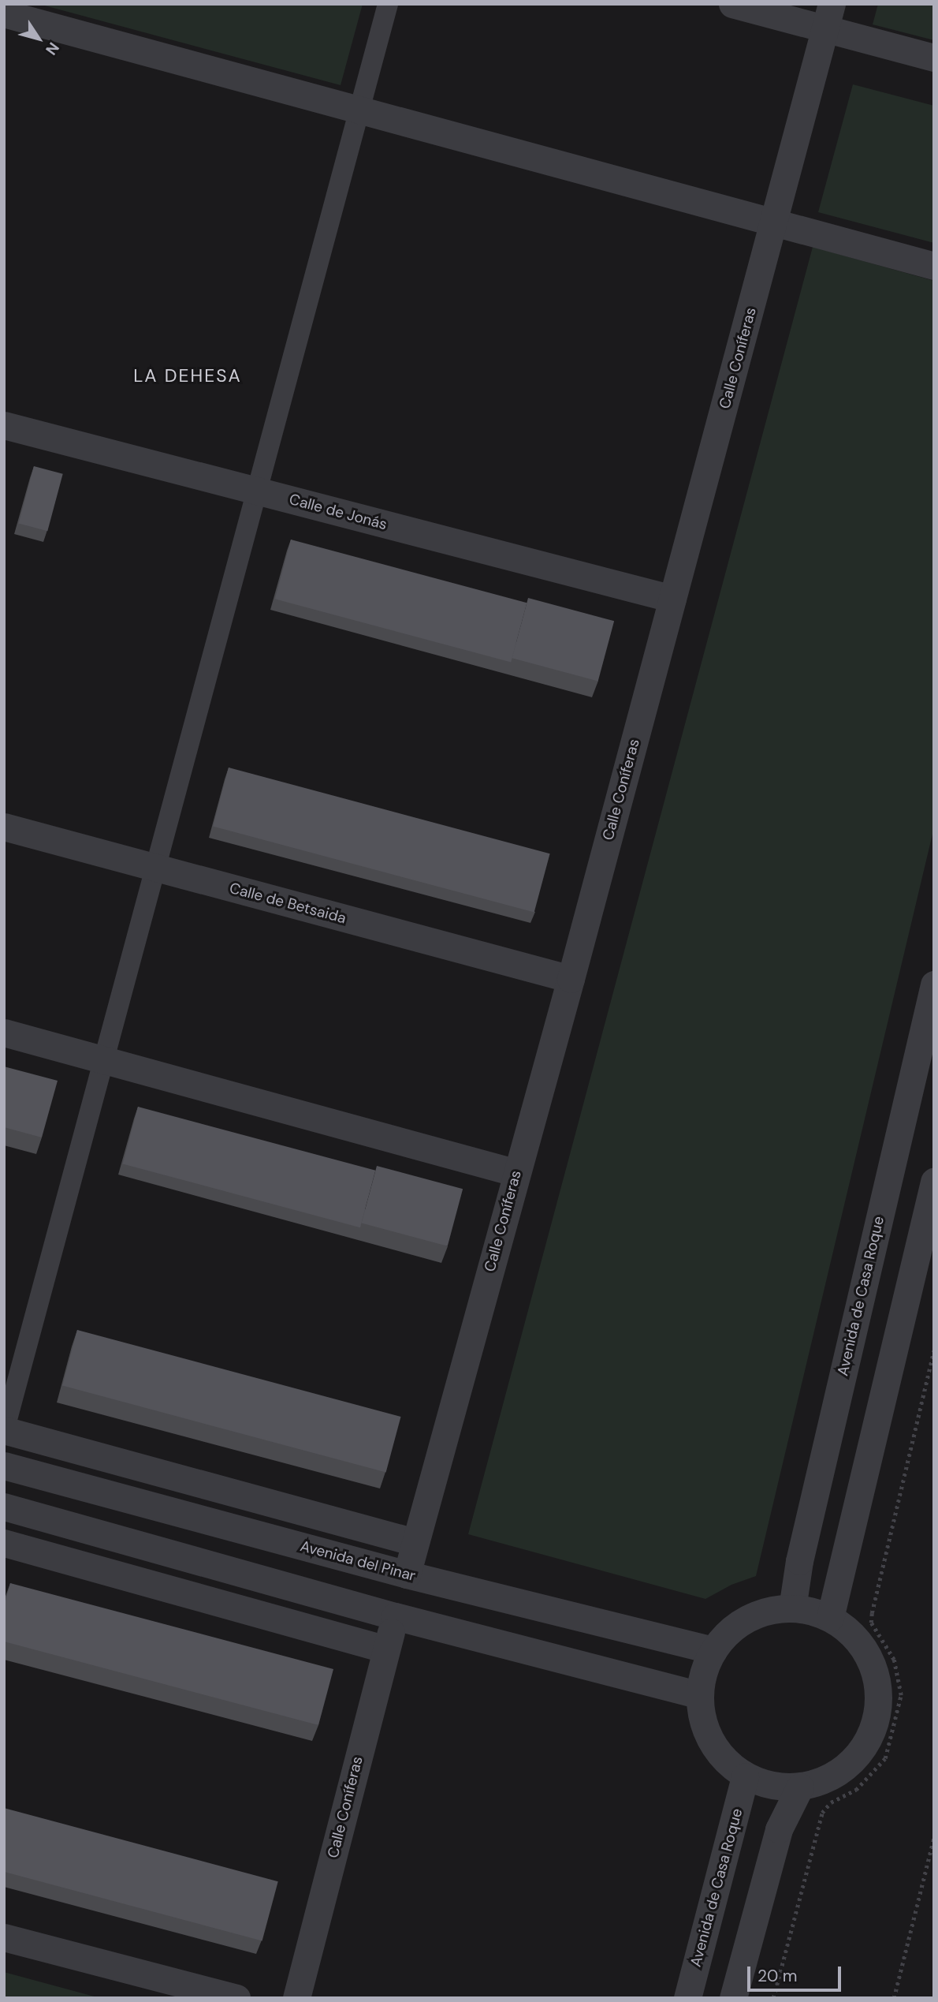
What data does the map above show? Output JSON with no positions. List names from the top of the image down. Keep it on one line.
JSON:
{"streets":{"street":["Calle Coníferas","Calle de Jonás","Calle de Betsaida","Avenida de Casa Roque","Avenida del Pinar"]},"crossings":[["Calle Coníferas","Calle de Jonás"],["Calle Coníferas","Calle de Betsaida"],["Calle Coníferas","Avenida del Pinar"],["Avenida de Casa Roque","Avenida del Pinar"]],"districts":["LA DEHESA"],"scale_bar":"20 m","north":"bottom right"}
